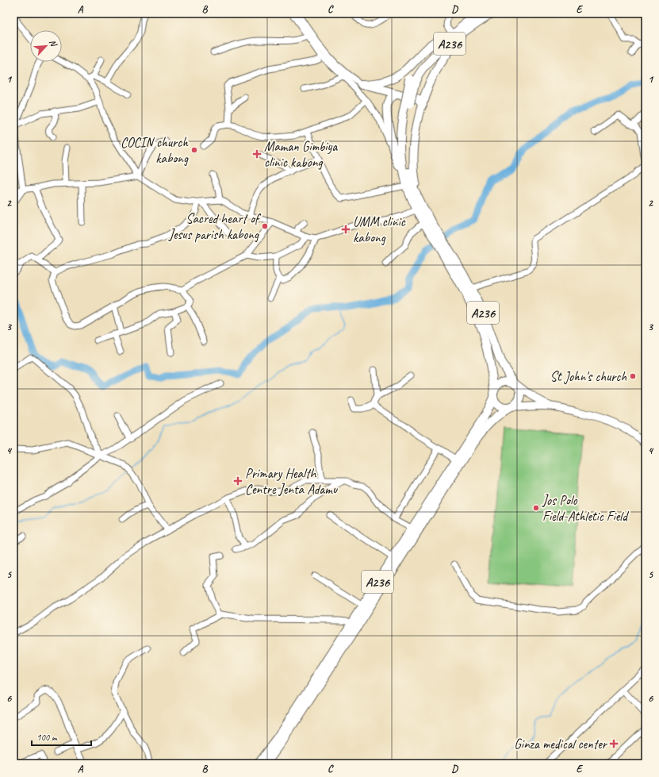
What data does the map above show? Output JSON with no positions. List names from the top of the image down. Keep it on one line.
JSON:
{"streets":{"highway":["A236"]},"places":{"other":["COCIN church kabong","Sacred heart of Jesus parish kabong","St John's church","Jos Polo Field-Athletic Field"],"health":["Maman Gimbiya clinic kabong","UMM clinic kabong","Primary Health Centre Jenta Adamu","Ginza medical center"]},"scale_bar":"100 m","north":"top right","grid":{"columns":["A","B","C","D","E"],"rows":["1","2","3","4","5","6"]}}
